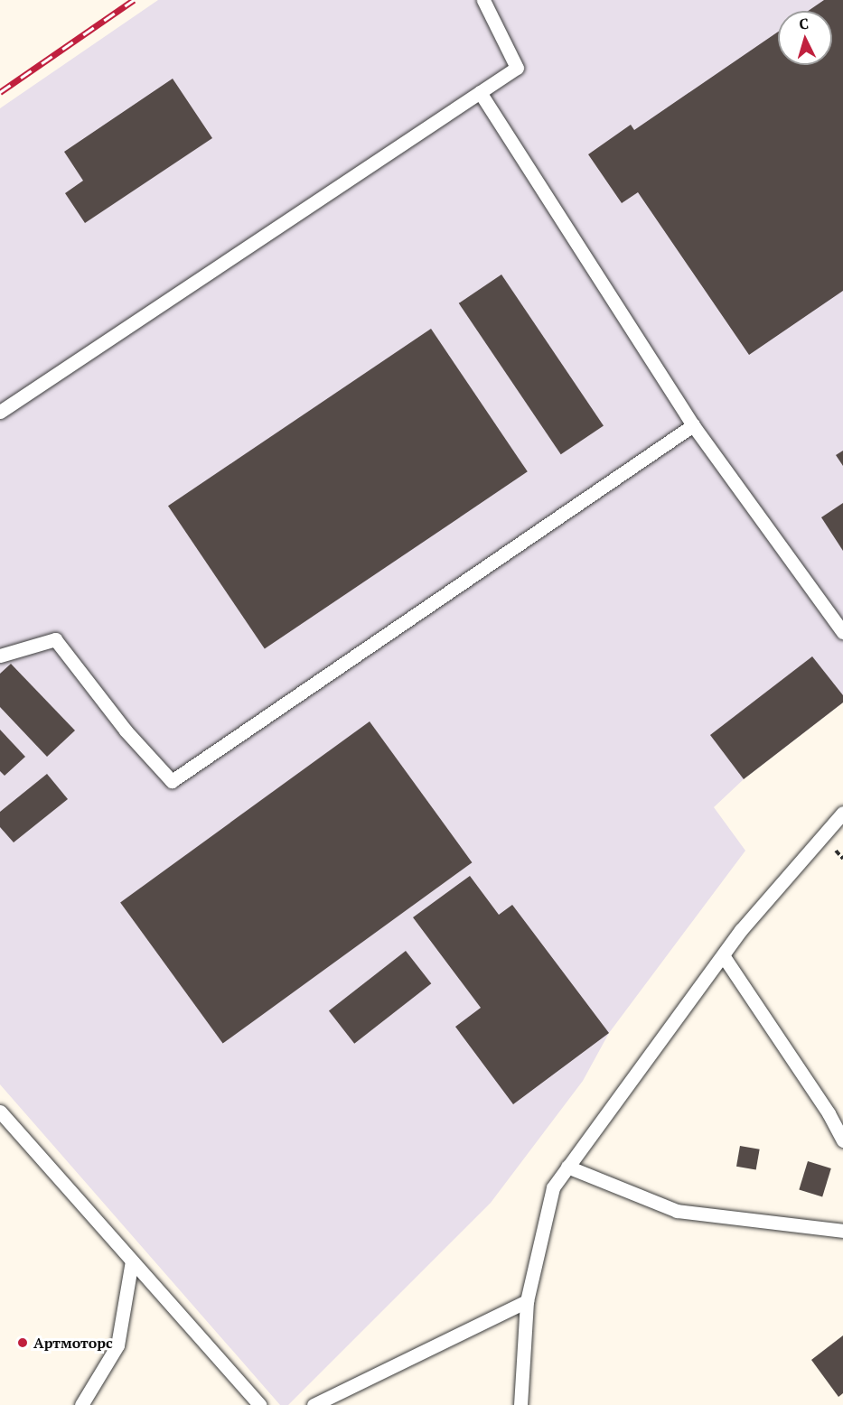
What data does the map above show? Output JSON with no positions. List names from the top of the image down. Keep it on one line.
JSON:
{"places":["Артмоторс"],"north":"top"}
